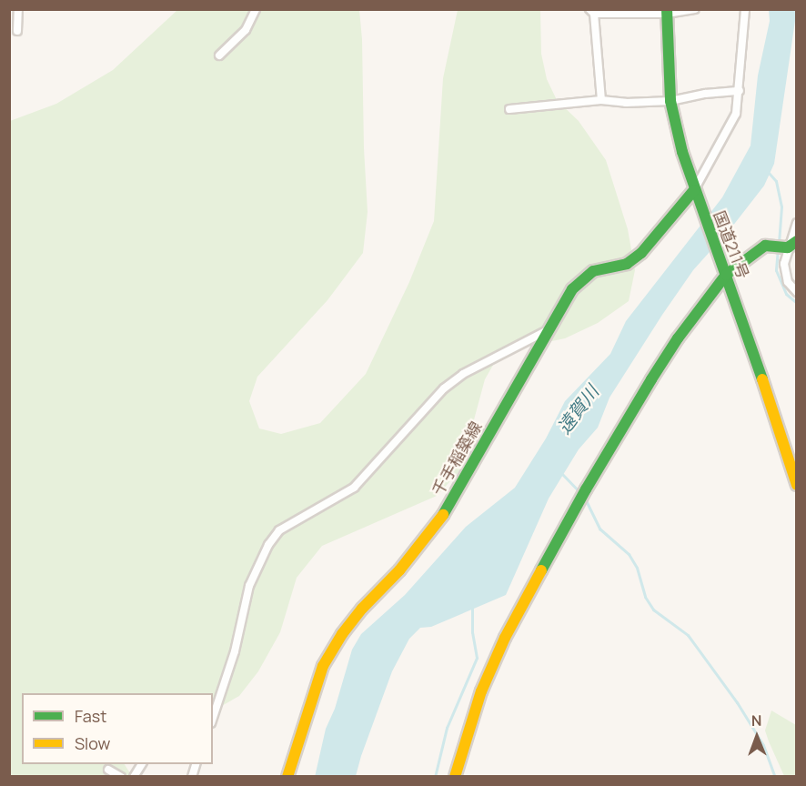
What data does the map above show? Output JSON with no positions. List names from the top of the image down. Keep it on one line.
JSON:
{"streets":{"main road":["国道211号","千手稲築線"]},"crossings":[["国道211号","千手稲築線"]],"water":["遠賀川"],"legend":["Fast","Slow"],"north":"top"}
